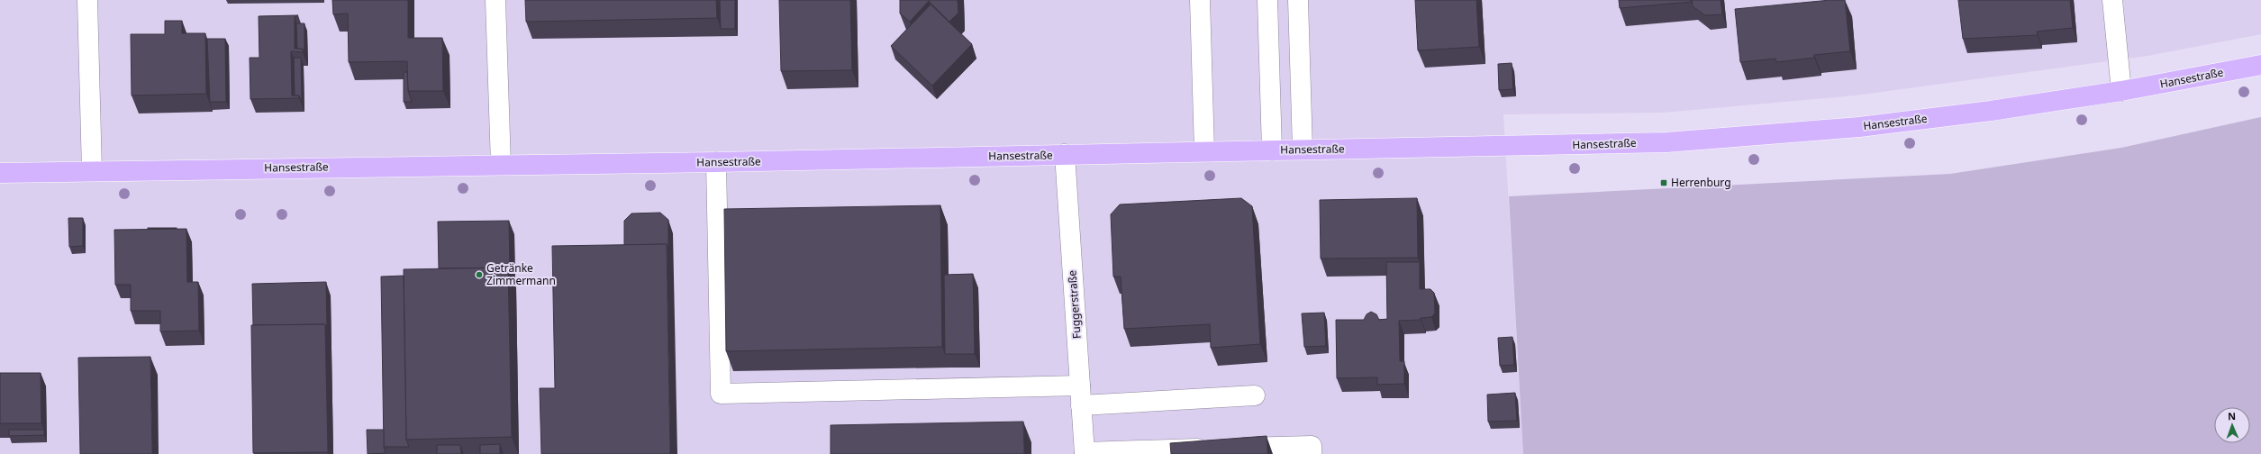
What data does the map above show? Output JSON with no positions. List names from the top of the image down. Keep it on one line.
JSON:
{"streets":{"main road":["Hansestraße"],"street":["Fuggerstraße"]},"crossings":[["Hansestraße","Fuggerstraße"]],"places":{"transit":["Herrenburg"],"other":["Getränke Zimmermann"]},"north":"top"}
